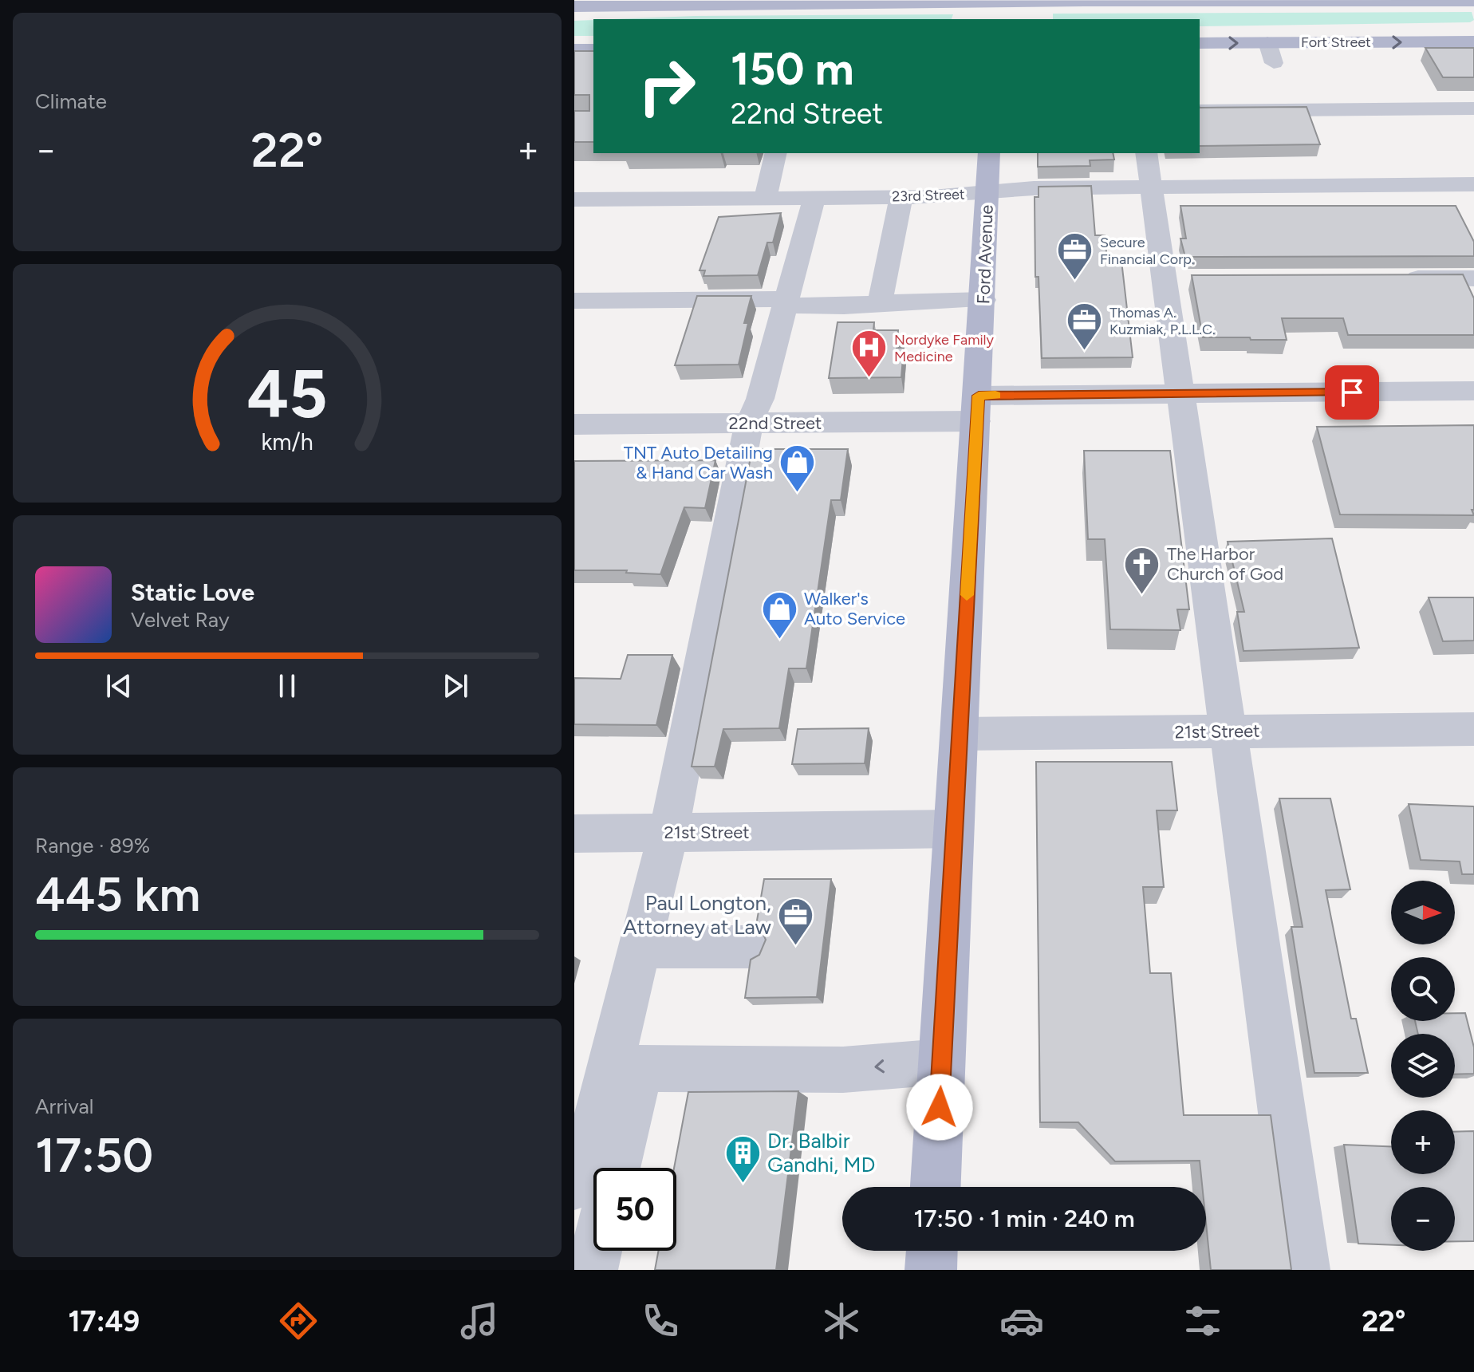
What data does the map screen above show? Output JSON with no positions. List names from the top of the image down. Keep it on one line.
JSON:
{"streets":{"main road":["Fort Street","Ford Avenue"],"street":["23rd Street","22nd Street","21st Street"]},"crossings":[["23rd Street","Ford Avenue"],["Ford Avenue","22nd Street"],["Ford Avenue","21st Street"]],"places":{"office":["Secure Financial Corp.","Thomas A. Kuzmiak, P.L.L.C.","Paul Longton, Attorney at Law"],"hospital":["Nordyke Family Medicine"],"shop":["TNT Auto Detailing & Hand Car Wash","Walker's Auto Service"],"church":["The Harbor Church of God"],"building":["Dr. Balbir Gandhi, MD"]},"north":"right","page":{"tile":["Climate",["Range · 89%","445 km"],["Arrival","17:50"]],"turn":["150 m","22nd Street"],"heat":["−","22°","+"],"song":["Static Love","Velvet Ray"],"map_buttons":["+","−"],"limit":"50","trip":"17:50 · 1 min · 240 m","tabs":["17:49","22°"],"gauge":["45","km/h"]}}
